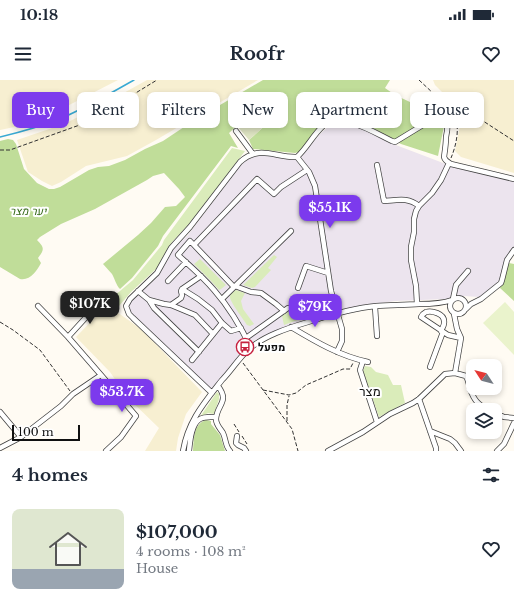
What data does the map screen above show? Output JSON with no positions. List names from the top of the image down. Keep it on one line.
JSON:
{"districts":["מצר"],"parks":["יער מצר"],"places":{"bus stop":["מפעל"]},"scale_bar":"100 m","north":"top left","page":{"status":"10:18","header":"Roofr","chip":["Buy","Rent","Filters","New","Apartment","House"],"price":["$55.1K","$107K","$79K","$53.7K"],"scale":"100 m","heading":"4 homes","list":[{"name":"$107,000","note":"4 rooms · 108 m² · House"}]}}
